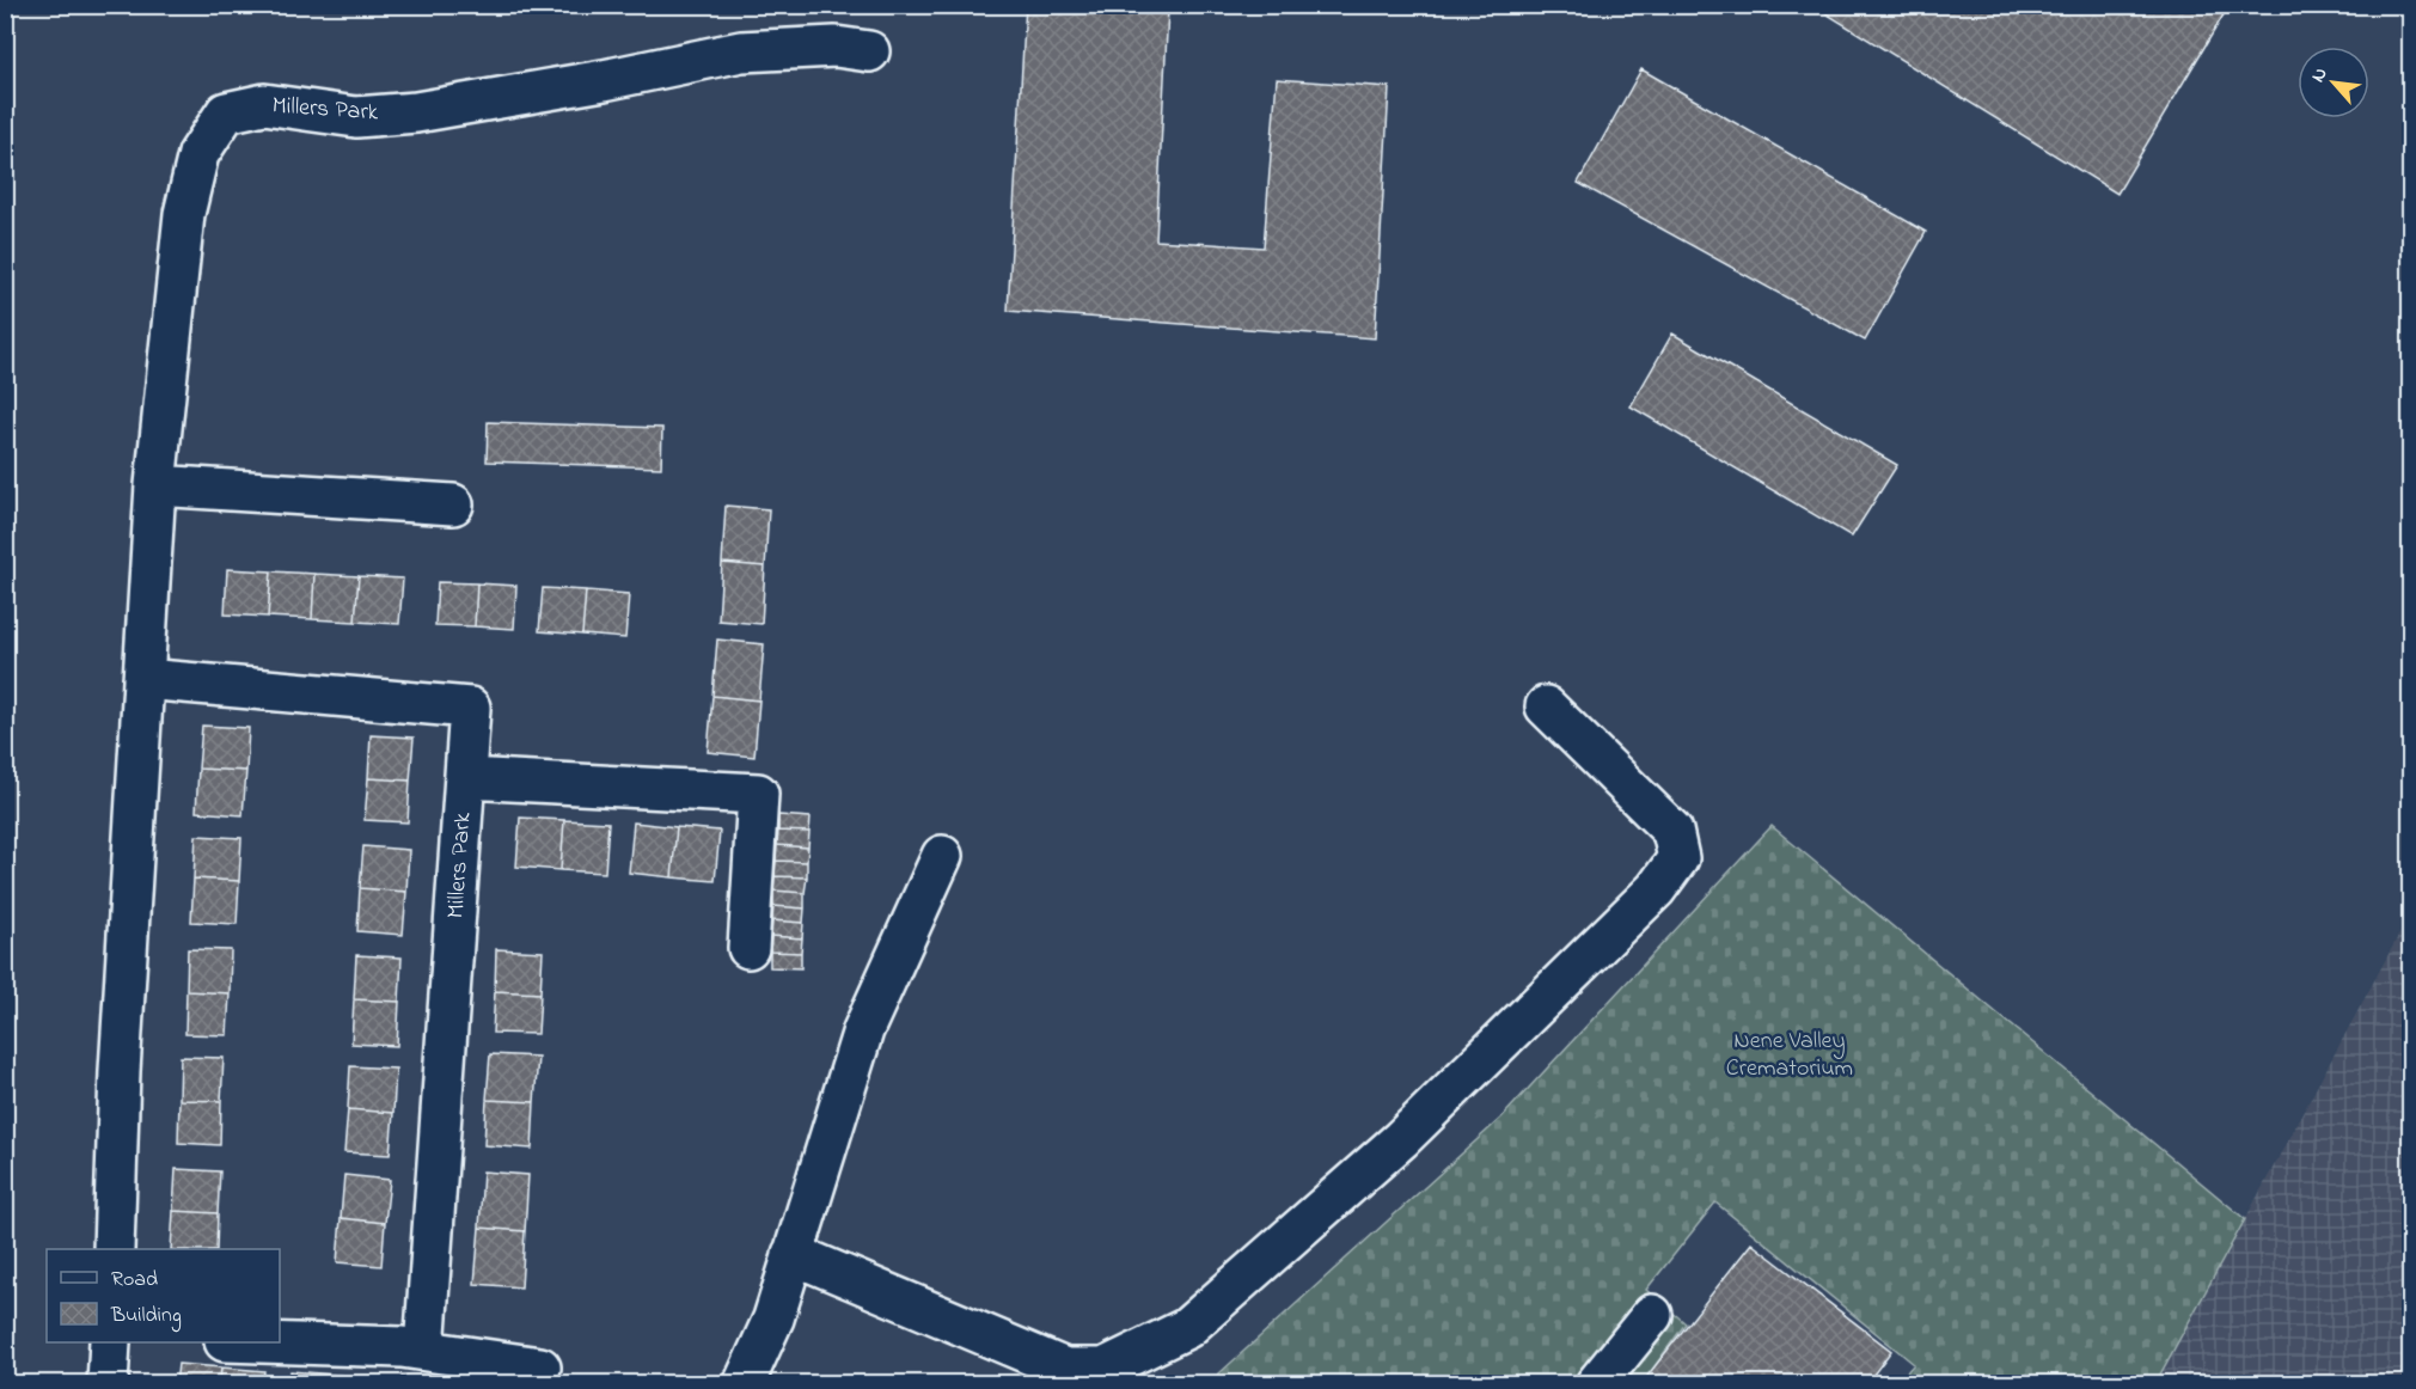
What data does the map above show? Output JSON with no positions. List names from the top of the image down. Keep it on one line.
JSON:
{"streets":{"street":["Millers Park"]},"parks":["Nene Valley Crematorium"],"legend":["Road","Building"],"north":"top left"}
